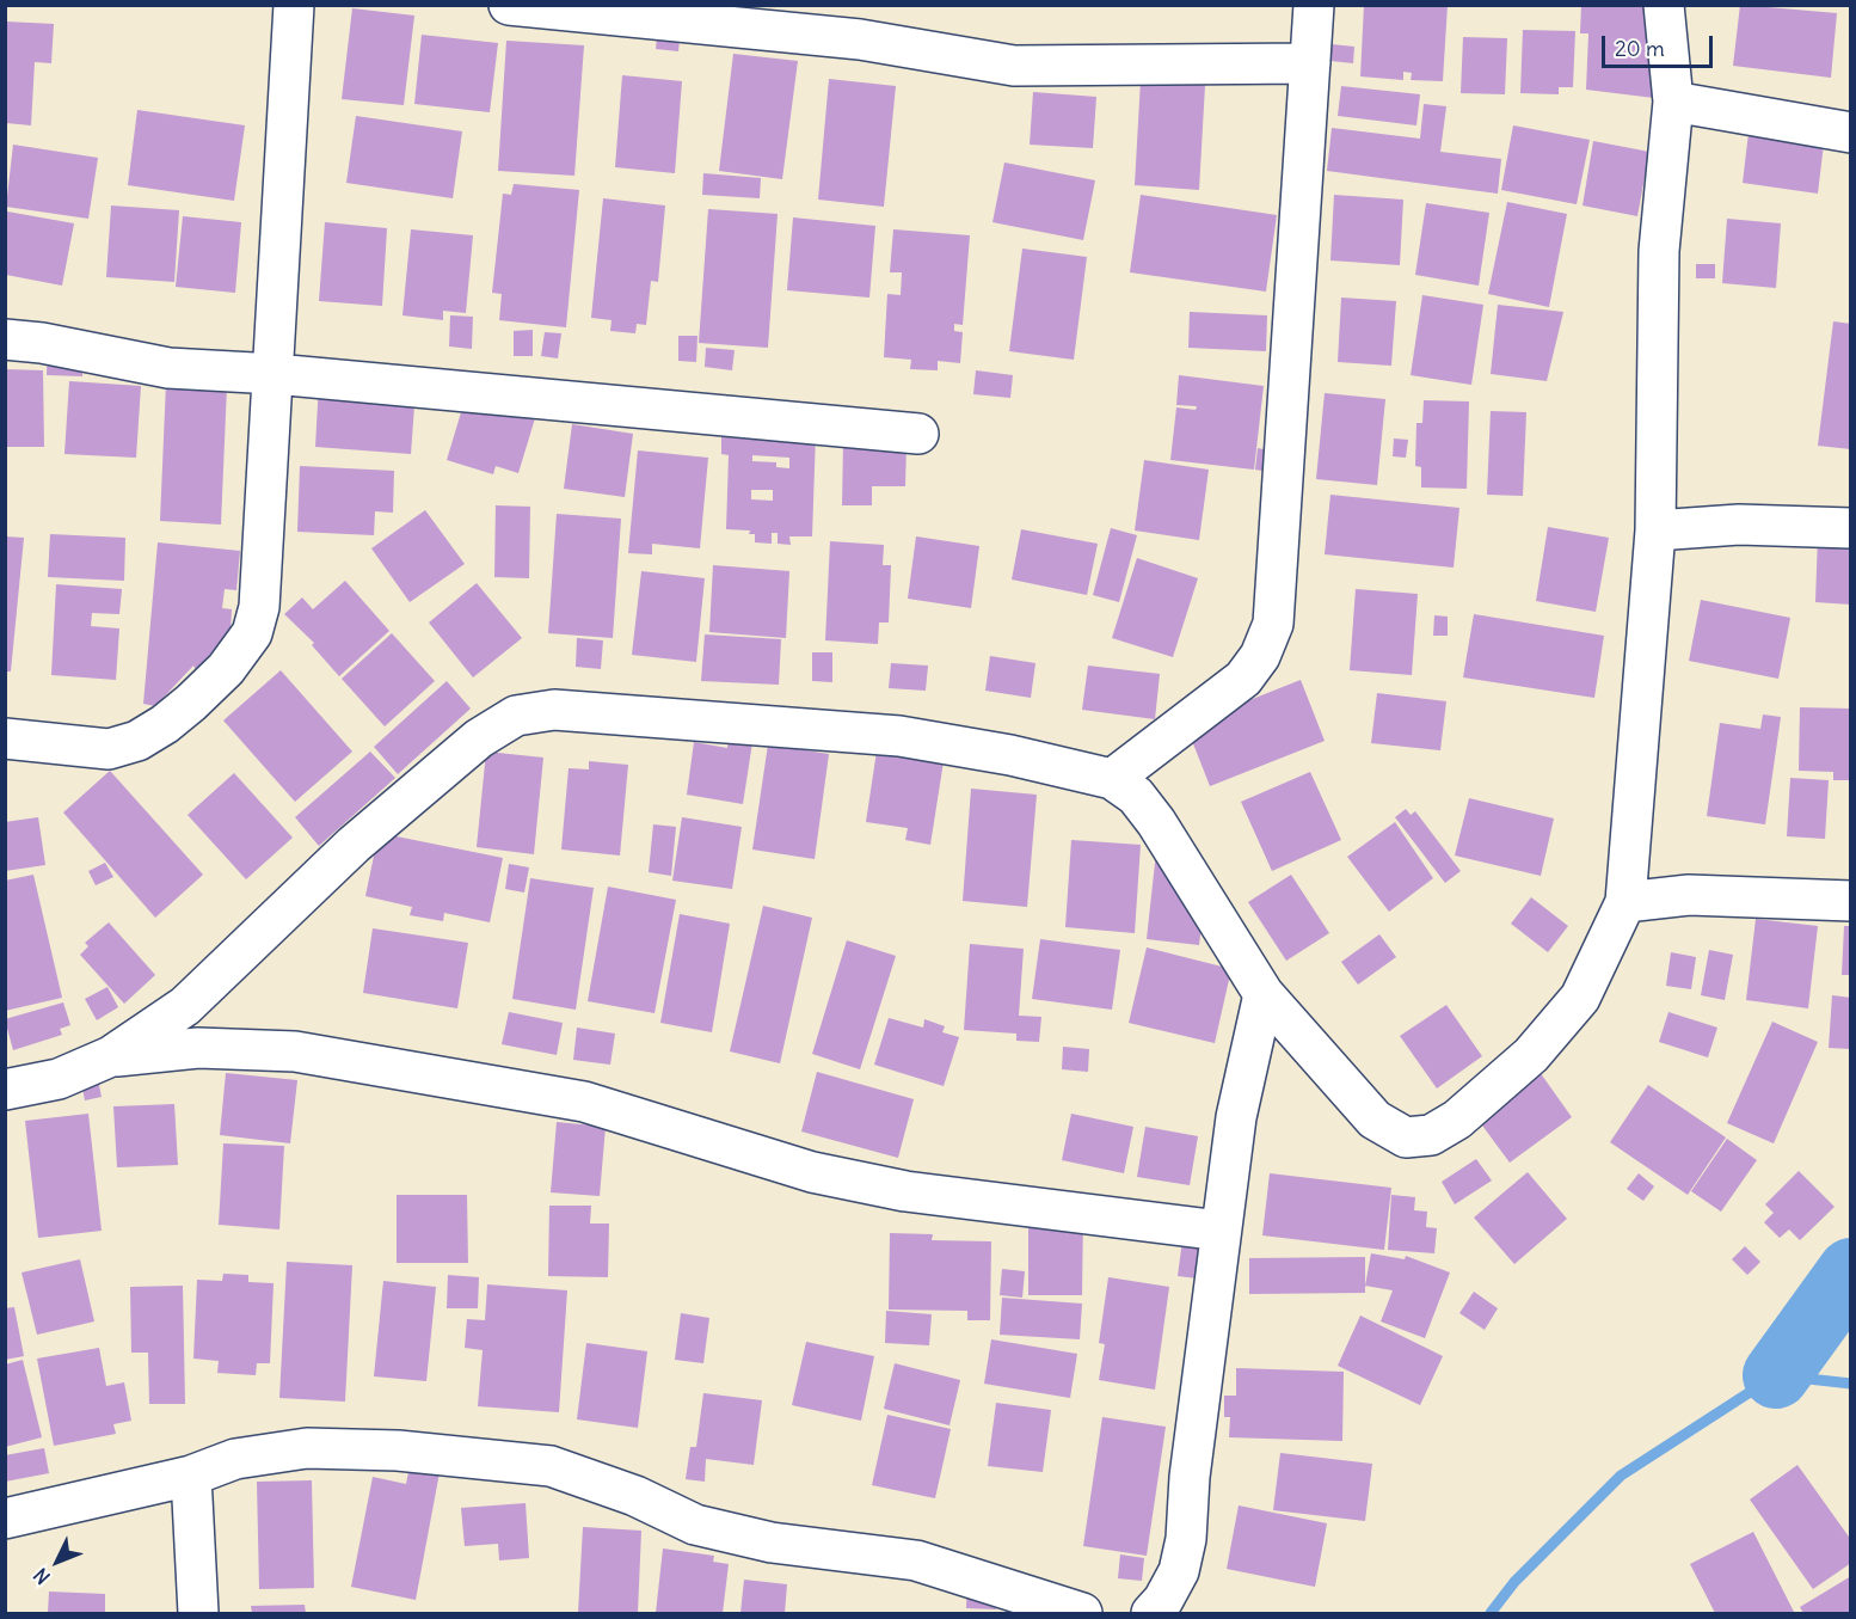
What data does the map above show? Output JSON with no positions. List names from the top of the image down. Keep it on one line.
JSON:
{"scale_bar":"20 m","north":"bottom left"}
